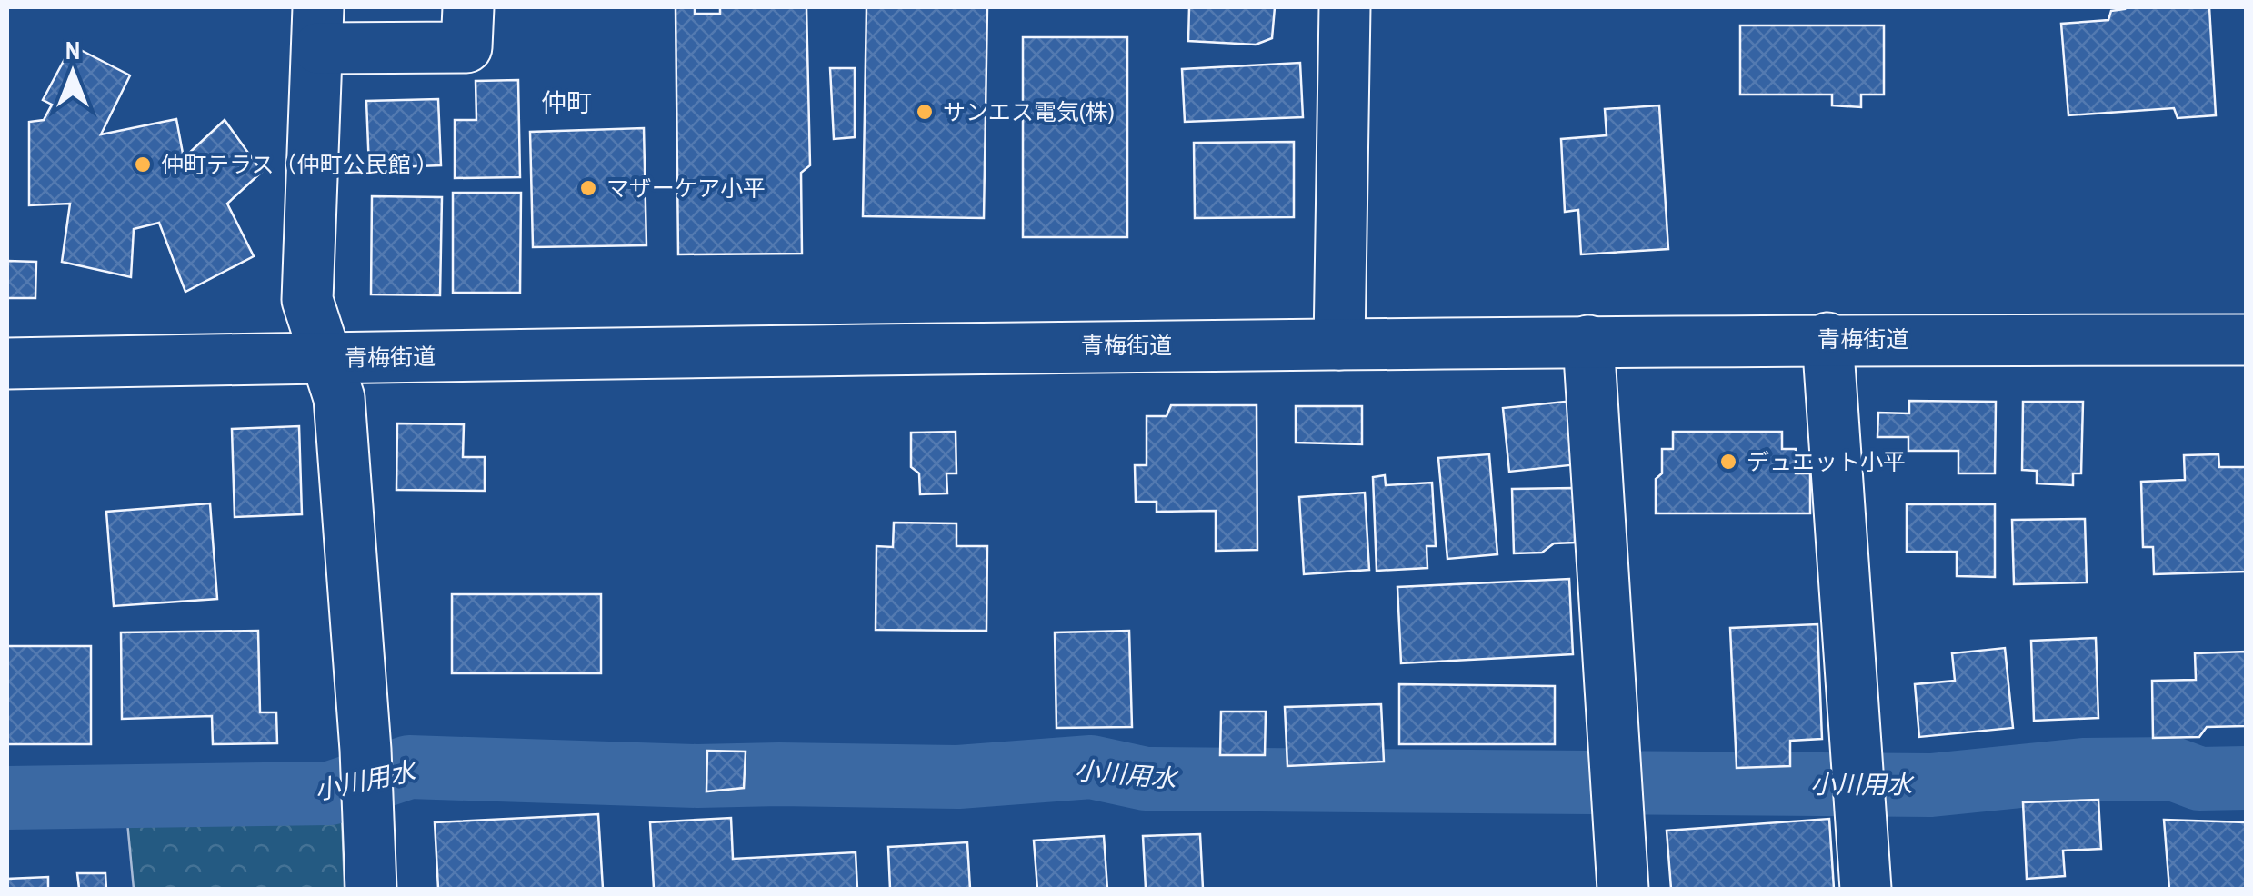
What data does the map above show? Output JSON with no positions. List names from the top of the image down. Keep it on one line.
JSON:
{"streets":{"main road":["青梅街道"]},"districts":["仲町"],"water":["小川用水"],"places":["サンエス電気(株)","仲町テラス（仲町公民館 ）","マザーケア小平","デュエット小平"],"north":"top"}
